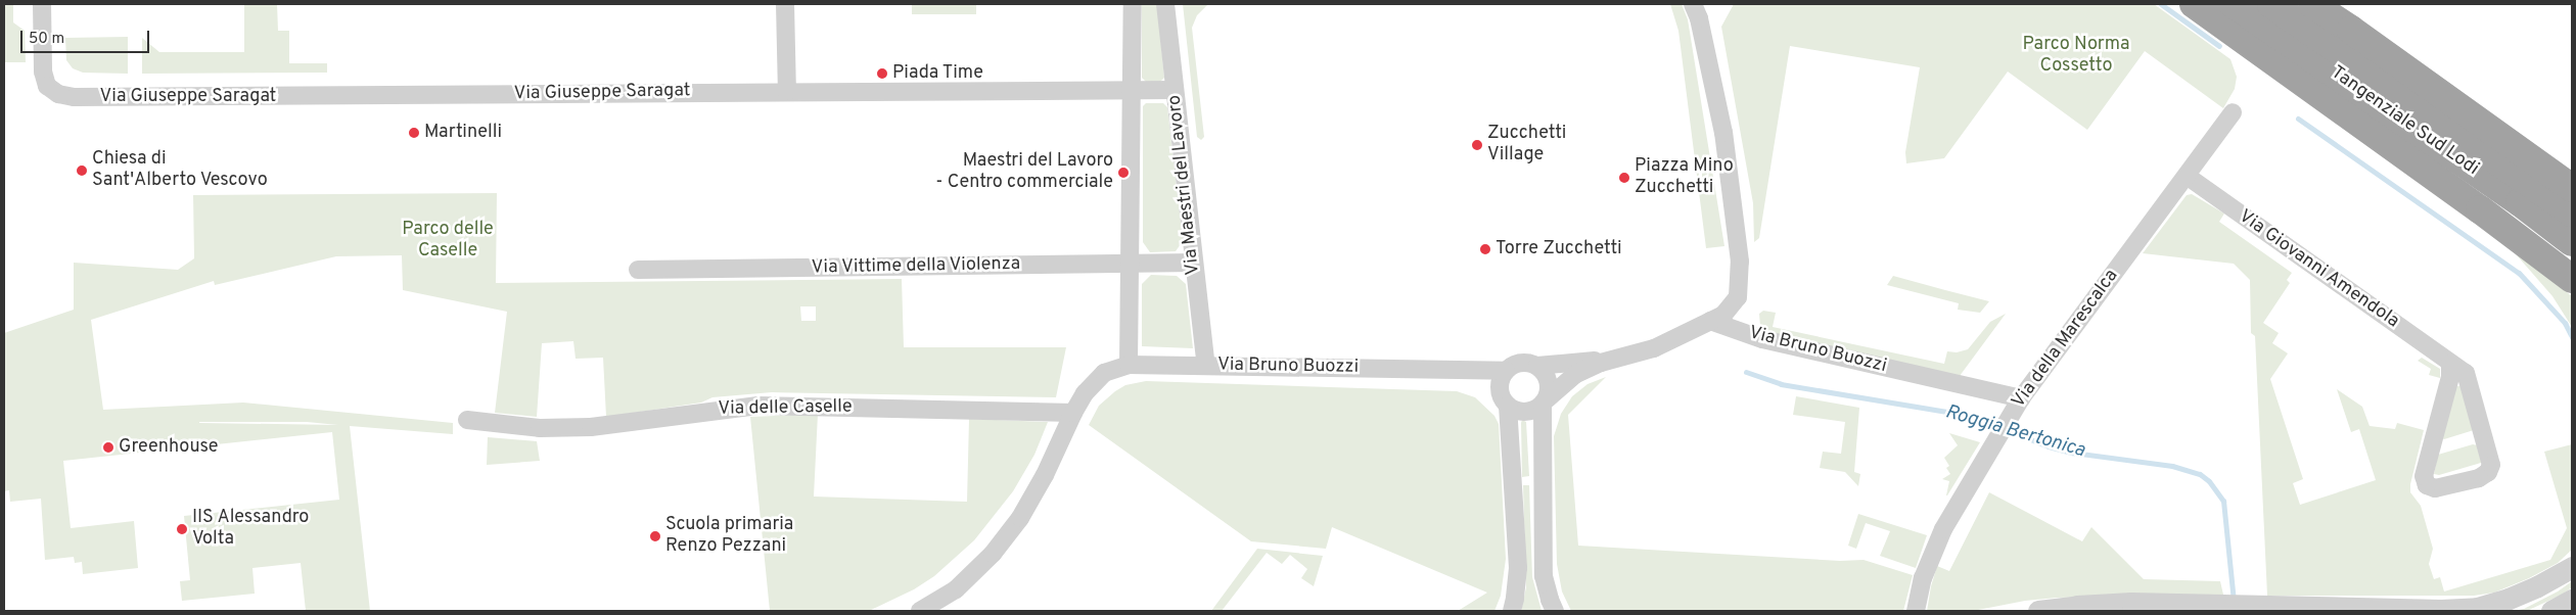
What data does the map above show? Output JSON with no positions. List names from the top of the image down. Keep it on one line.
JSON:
{"streets":{"highway":["Tangenziale Sud Lodi"],"street":["Via Giuseppe Saragat","Via Maestri del Lavoro","Via Vittime della Violenza","Via Giovanni Amendola","Via della Marescalca","Via Bruno Buozzi","Via delle Caselle"]},"crossings":[["Via Giuseppe Saragat","Via Maestri del Lavoro"],["Via Maestri del Lavoro","Via Vittime della Violenza"],["Via Maestri del Lavoro","Via Bruno Buozzi"],["Via Giovanni Amendola","Via della Marescalca"],["Via della Marescalca","Via Bruno Buozzi"],["Via Bruno Buozzi","Via delle Caselle"]],"water":["Roggia Bertonica"],"parks":["Parco Norma Cossetto","Parco delle Caselle"],"places":["Piada Time","Martinelli","Zucchetti Village","Chiesa di Sant'Alberto Vescovo","Maestri del Lavoro - Centro commerciale","Piazza Mino Zucchetti","Torre Zucchetti","Greenhouse","IIS Alessandro Volta","Scuola primaria Renzo Pezzani"],"scale_bar":"50 m"}
